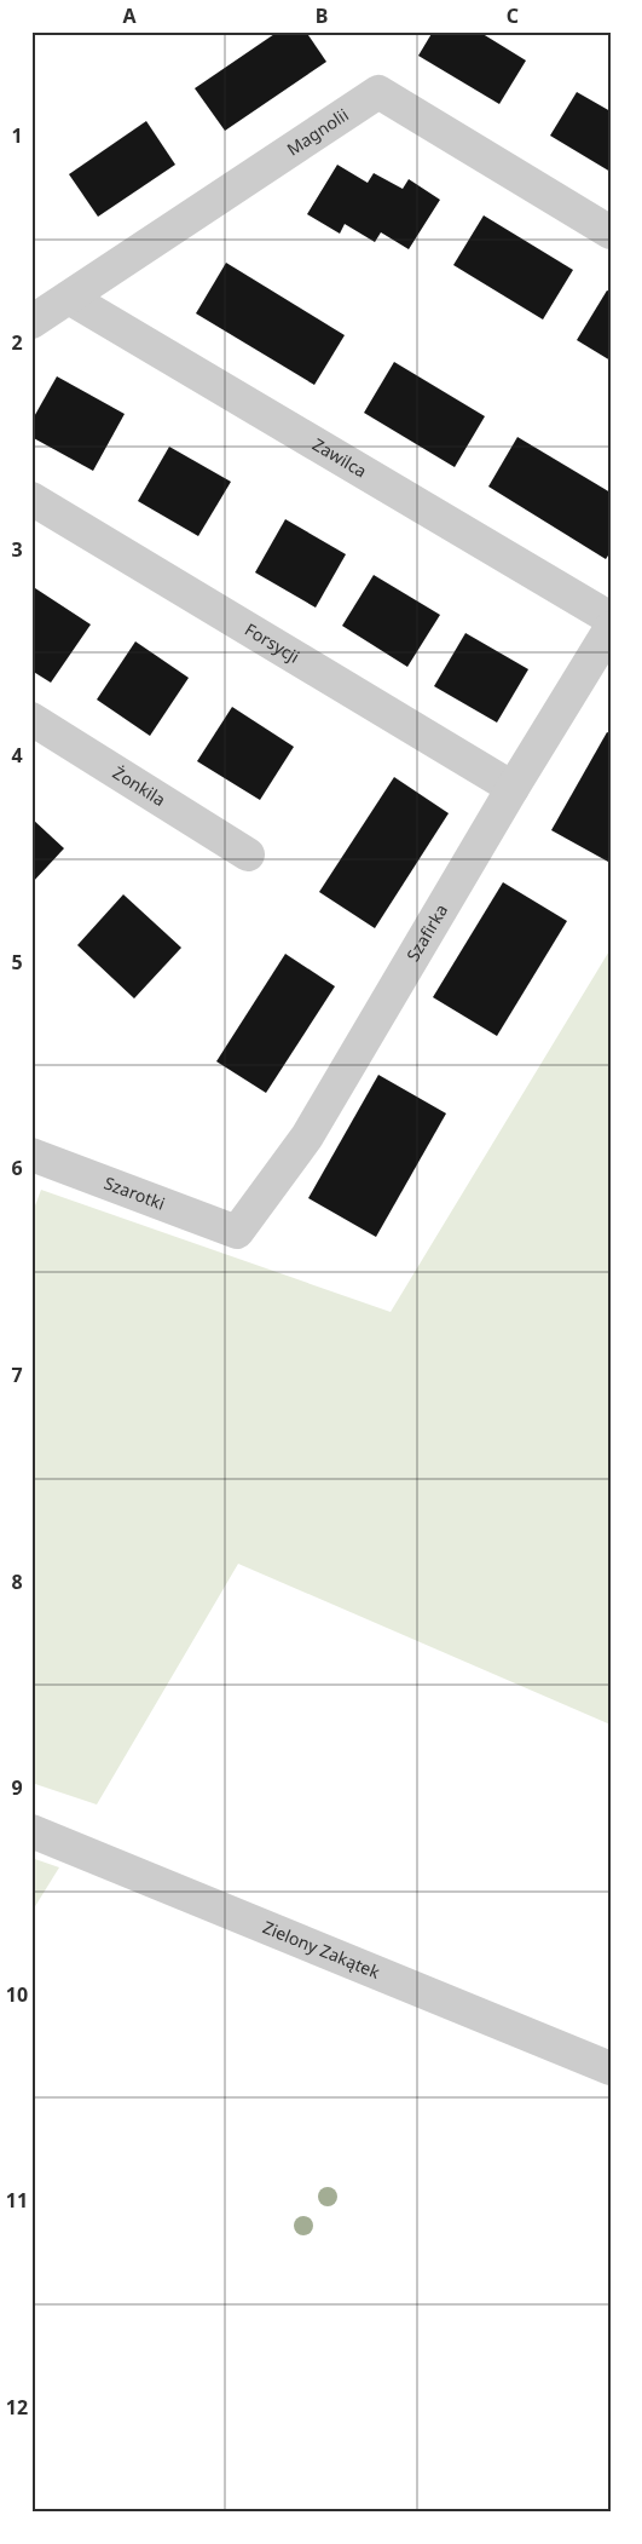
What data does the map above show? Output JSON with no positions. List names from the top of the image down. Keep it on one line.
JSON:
{"streets":{"street":["Magnolii","Zawilca","Forsycji","Żonkila","Szafirka","Szarotki","Zielony Zakątek"]},"crossings":[["Magnolii","Zawilca"],["Forsycji","Szafirka"],["Szafirka","Szarotki"]],"grid":{"columns":["A","B","C"],"rows":["1","2","3","4","5","6","7","8","9","10","11","12"]}}
